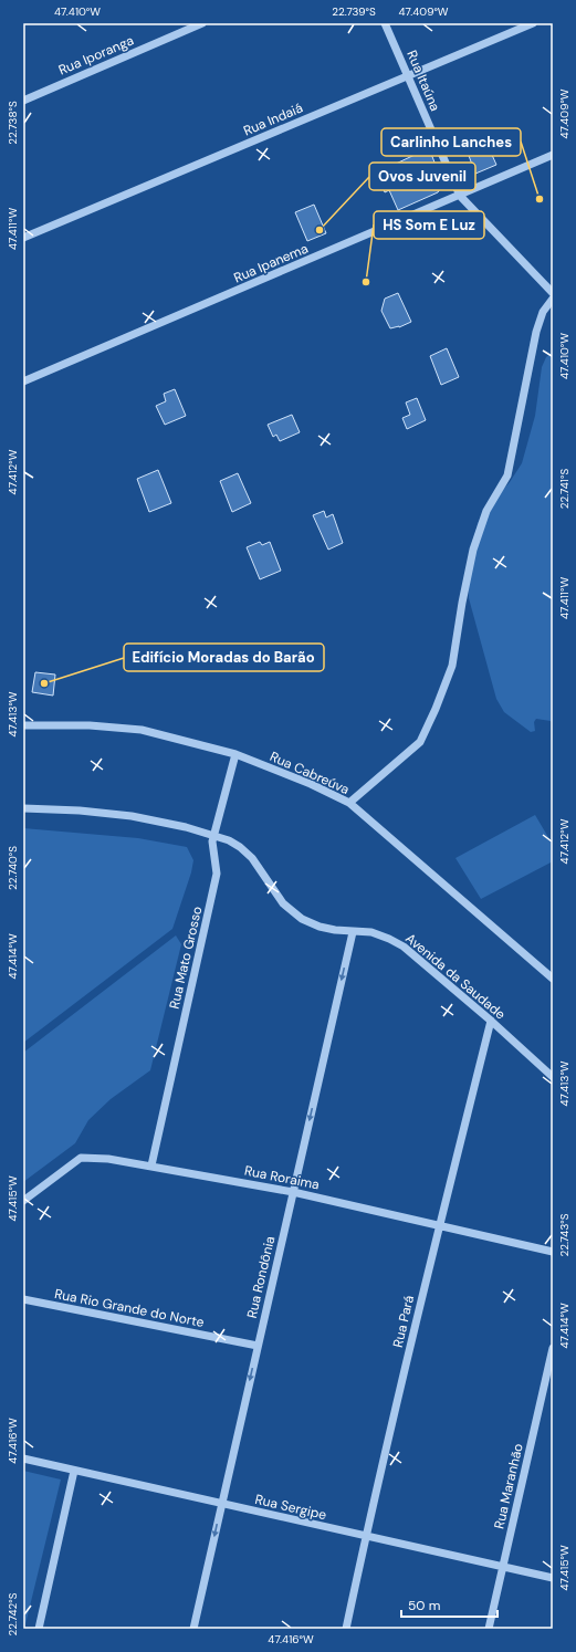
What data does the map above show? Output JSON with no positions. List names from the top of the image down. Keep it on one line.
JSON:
{"streets":{"street":["Rua Iporanga","Rua Itaúna","Rua Indaiá","Rua Ipanema","Rua Cabreúva","Rua Mato Grosso","Avenida da Saudade","Rua Roraima","Rua Rondônia","Rua Rio Grande do Norte","Rua Pará","Rua Maranhão","Rua Sergipe"]},"crossings":[["Rua Itaúna","Rua Indaiá"],["Rua Itaúna","Rua Ipanema"],["Rua Cabreúva","Rua Mato Grosso"],["Rua Mato Grosso","Avenida da Saudade"],["Rua Mato Grosso","Rua Roraima"],["Avenida da Saudade","Rua Rondônia"],["Avenida da Saudade","Rua Pará"],["Rua Roraima","Rua Rondônia"],["Rua Roraima","Rua Pará"],["Rua Rondônia","Rua Rio Grande do Norte"],["Rua Rondônia","Rua Sergipe"],["Rua Pará","Rua Sergipe"],["Rua Maranhão","Rua Sergipe"]],"one_way":["Rua Rondônia"],"places":["Carlinho Lanches","Ovos Juvenil","HS Som E Luz","Edifício Moradas do Barão"],"scale_bar":"50 m","coordinates":["47.410°W","22.739°S","47.409°W","22.738°S","47.411°W","47.412°W","22.741°S","47.413°W","22.740°S","47.414°W","47.415°W","22.743°S","47.416°W","22.742°S"]}
